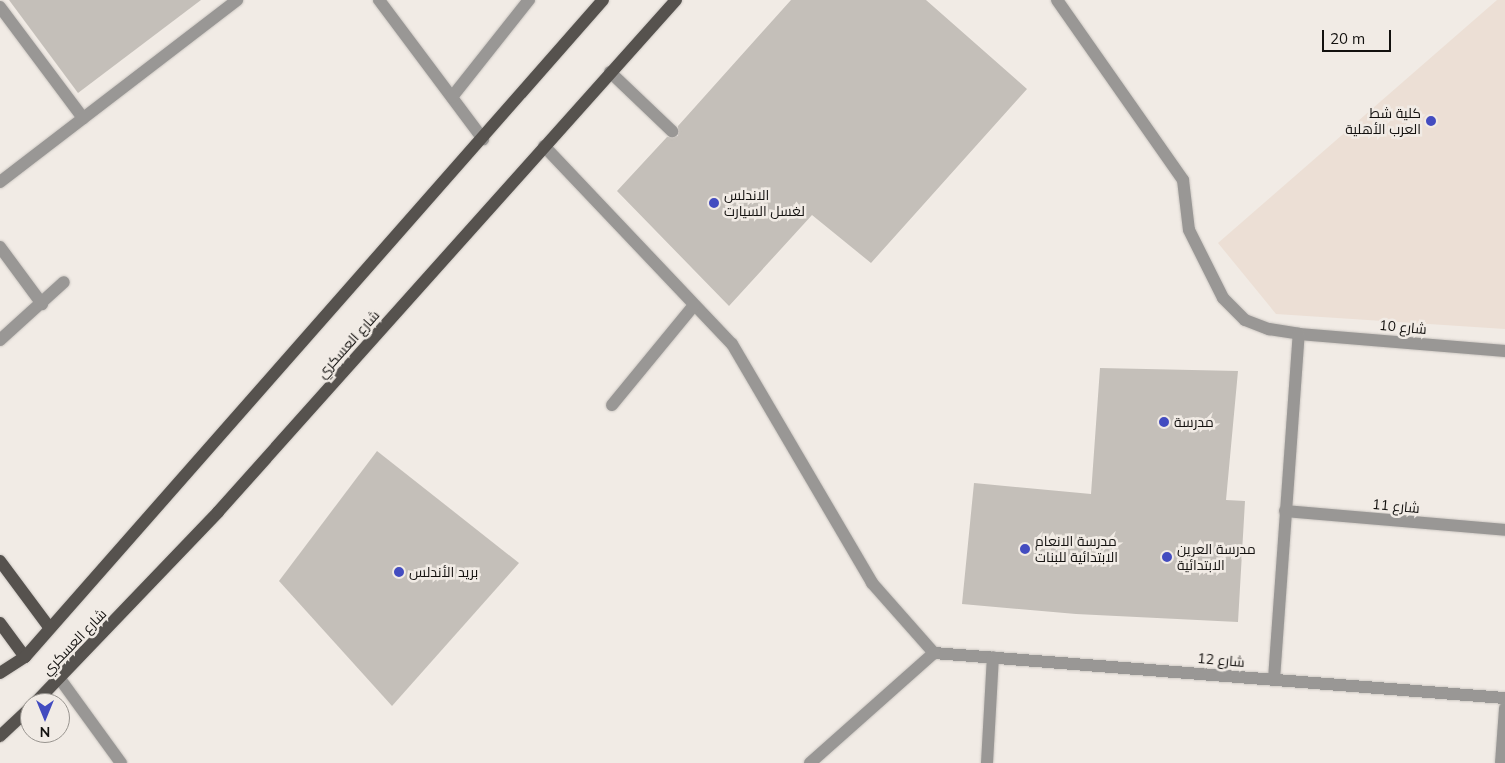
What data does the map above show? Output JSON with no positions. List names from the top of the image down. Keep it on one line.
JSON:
{"streets":{"main road":["شارع العسكري"],"street":["شارع 10","شارع 11","شارع 12"]},"places":["كلية شط العرب الأهلية","الاندلس لغسل السيارت","مدرسة","مدرسة الانعام الابتدائية للبنات","مدرسة العرين الابتدائية","بريد الأندلس"],"scale_bar":"20 m","north":"bottom"}
